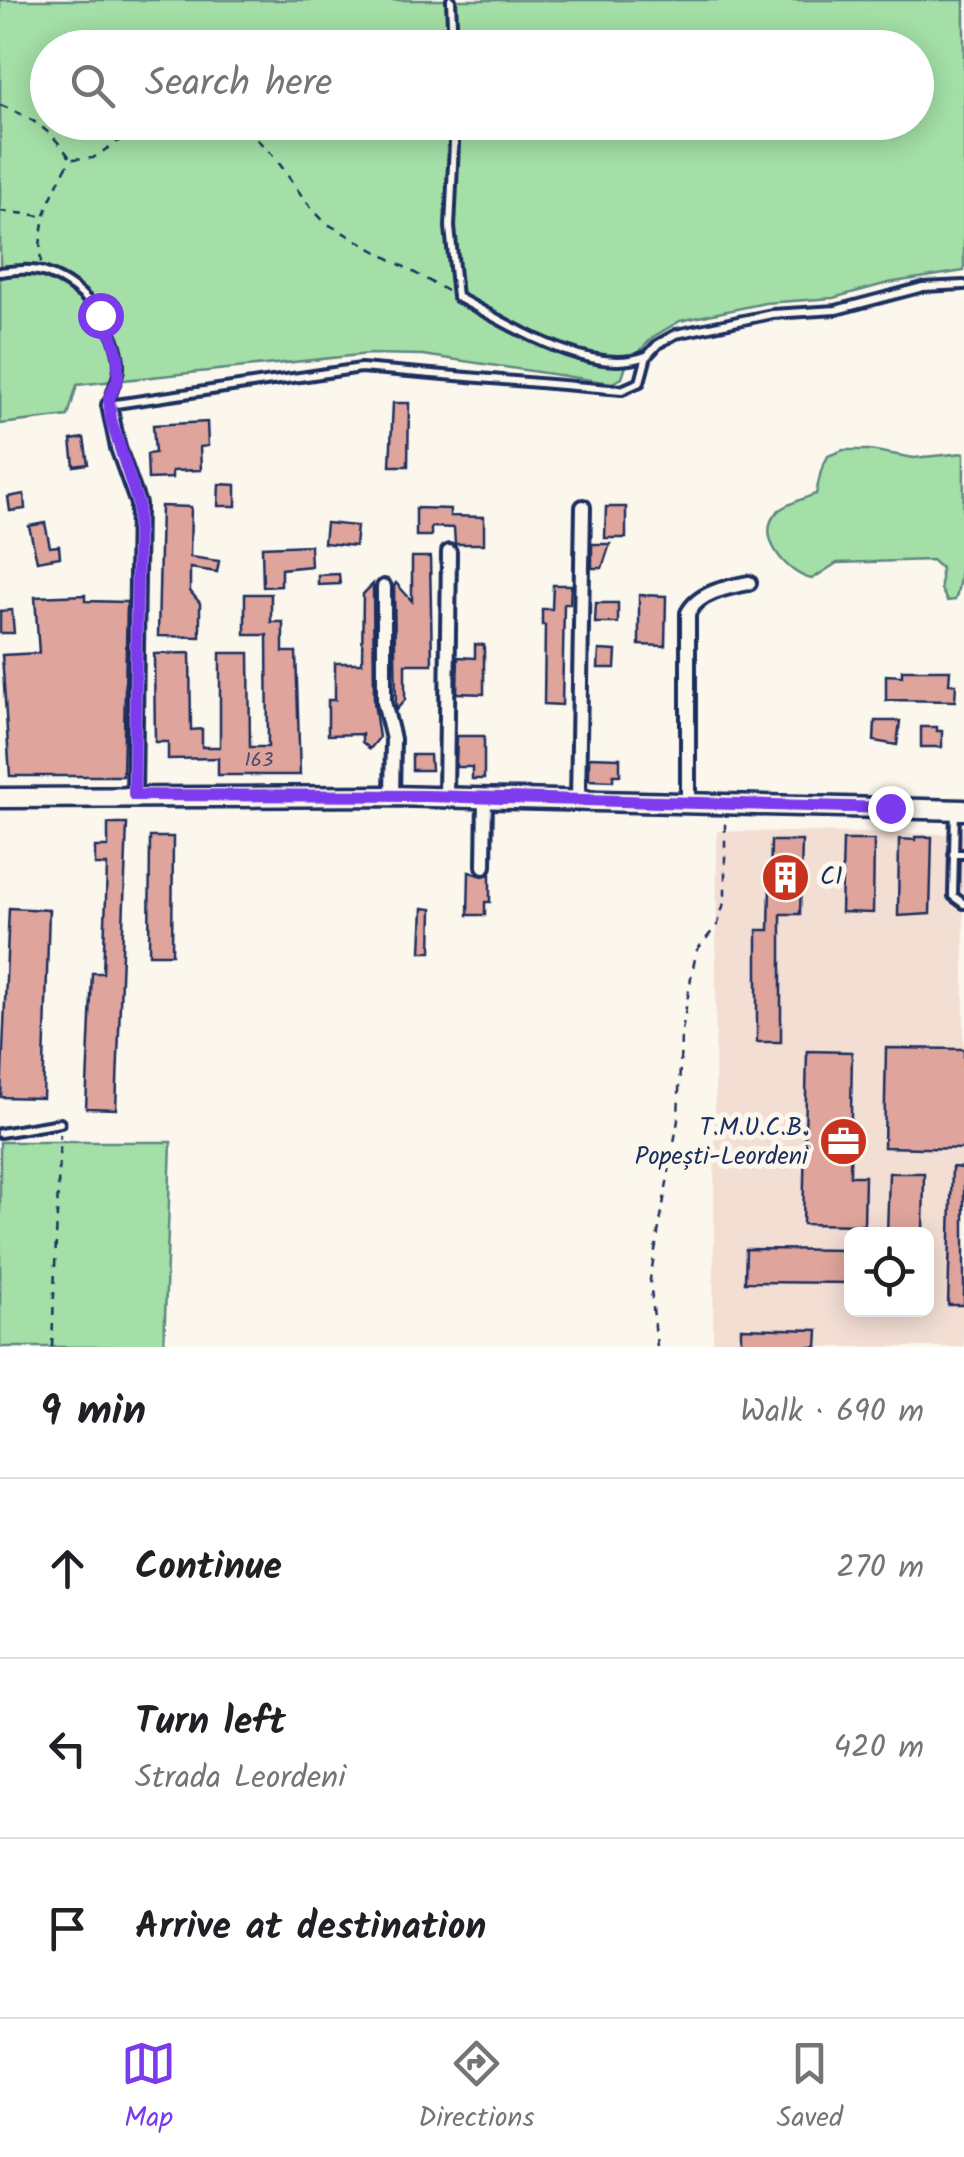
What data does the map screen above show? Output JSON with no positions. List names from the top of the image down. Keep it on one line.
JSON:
{"places":{"building":["C1"],"office":["T.M.U.C.B. Popești-Leordeni"]},"house_numbers":["163"],"page":{"search":"Search here","heading":["9 min","Walk · 690 m"],"list":[["Continue","270 m"],["Turn left","Strada Leordeni","420 m"],"Arrive at destination"],"nav":["Map","Directions","Saved"]}}
